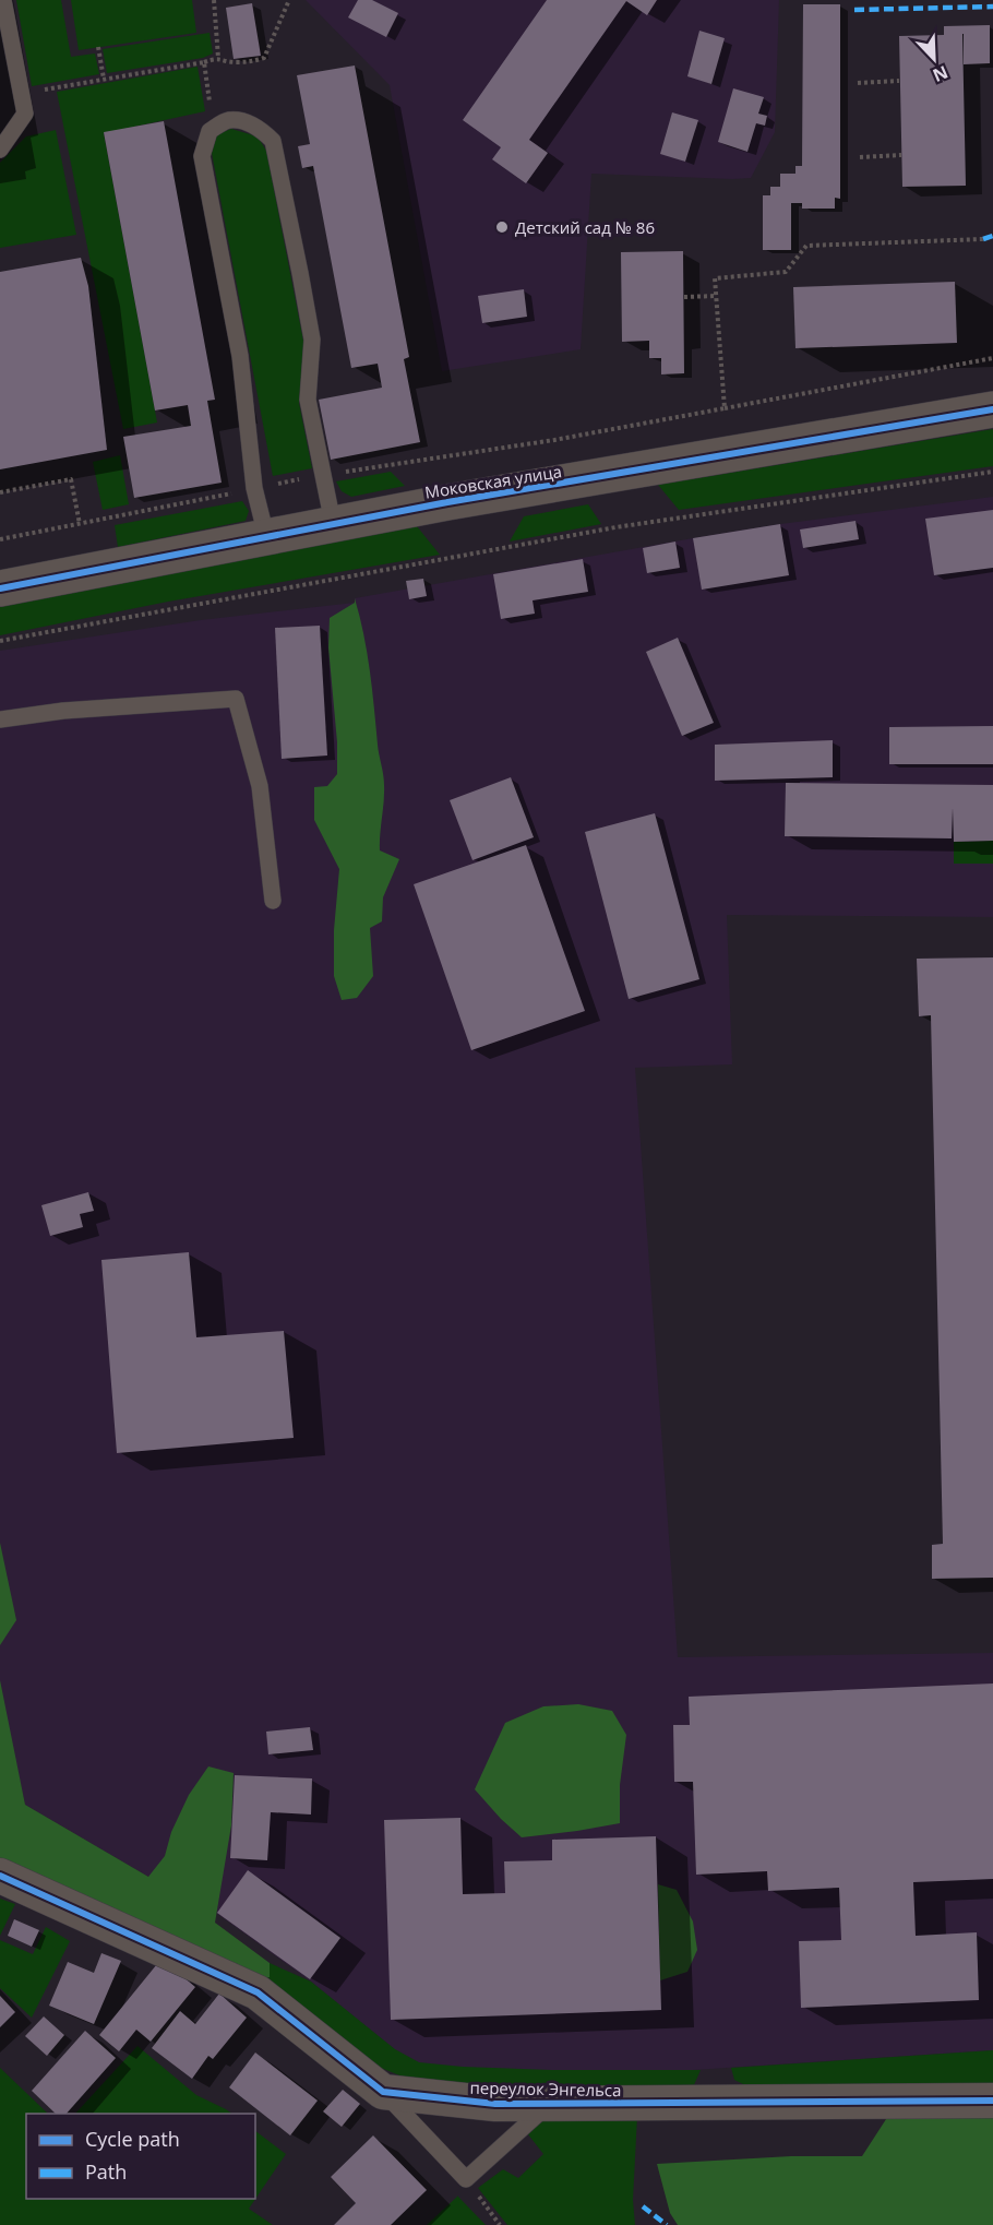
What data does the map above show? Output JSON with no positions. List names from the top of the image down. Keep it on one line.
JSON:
{"streets":{"street":["Моковская улица","переулок Энгельса"]},"places":["Детский сад № 86"],"legend":["Cycle path","Path"],"north":"bottom right"}
